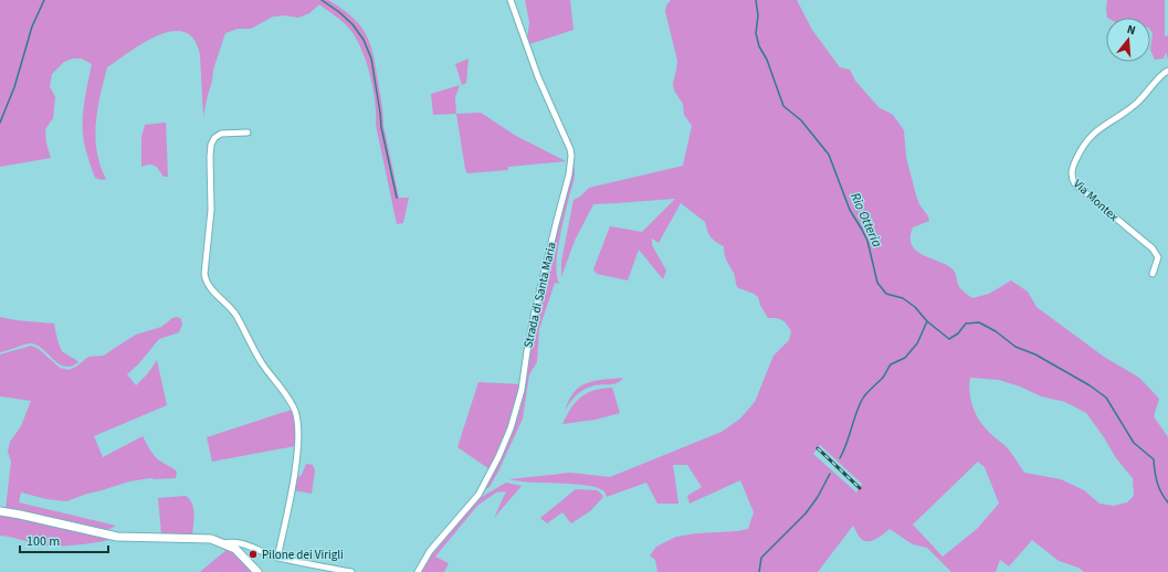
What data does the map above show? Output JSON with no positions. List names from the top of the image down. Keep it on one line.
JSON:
{"streets":{"street":["Via Montex","Strada di Santa Maria"]},"water":["Rio Otteria"],"places":["Pilone dei Virigli"],"scale_bar":"100 m","north":"top"}
